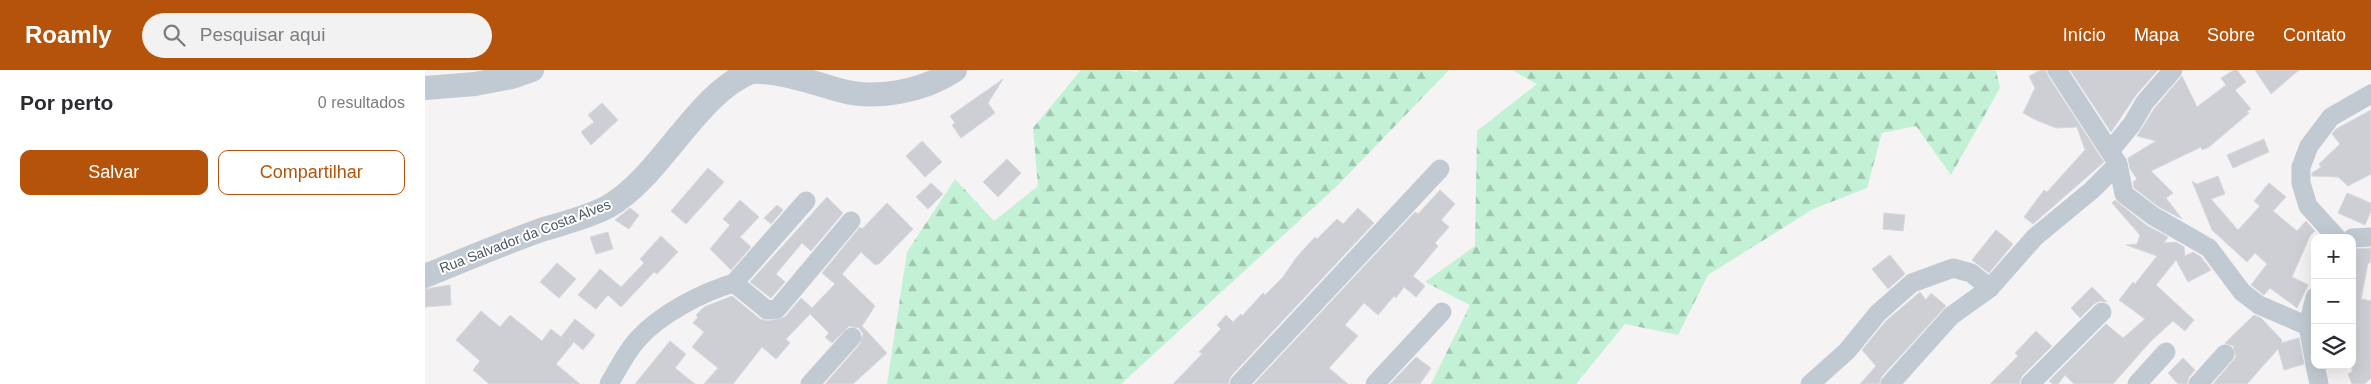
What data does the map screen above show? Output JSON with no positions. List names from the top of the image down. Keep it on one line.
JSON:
{"streets":{"street":["Rua Salvador da Costa Alves"]},"page":{"header":"Roamly","search":"Pesquisar aqui","nav":["Início","Mapa","Sobre","Contato"],"heading":["Por perto","0 resultados"],"buttons":["Salvar","Compartilhar"],"map_buttons":["+","−"]}}
